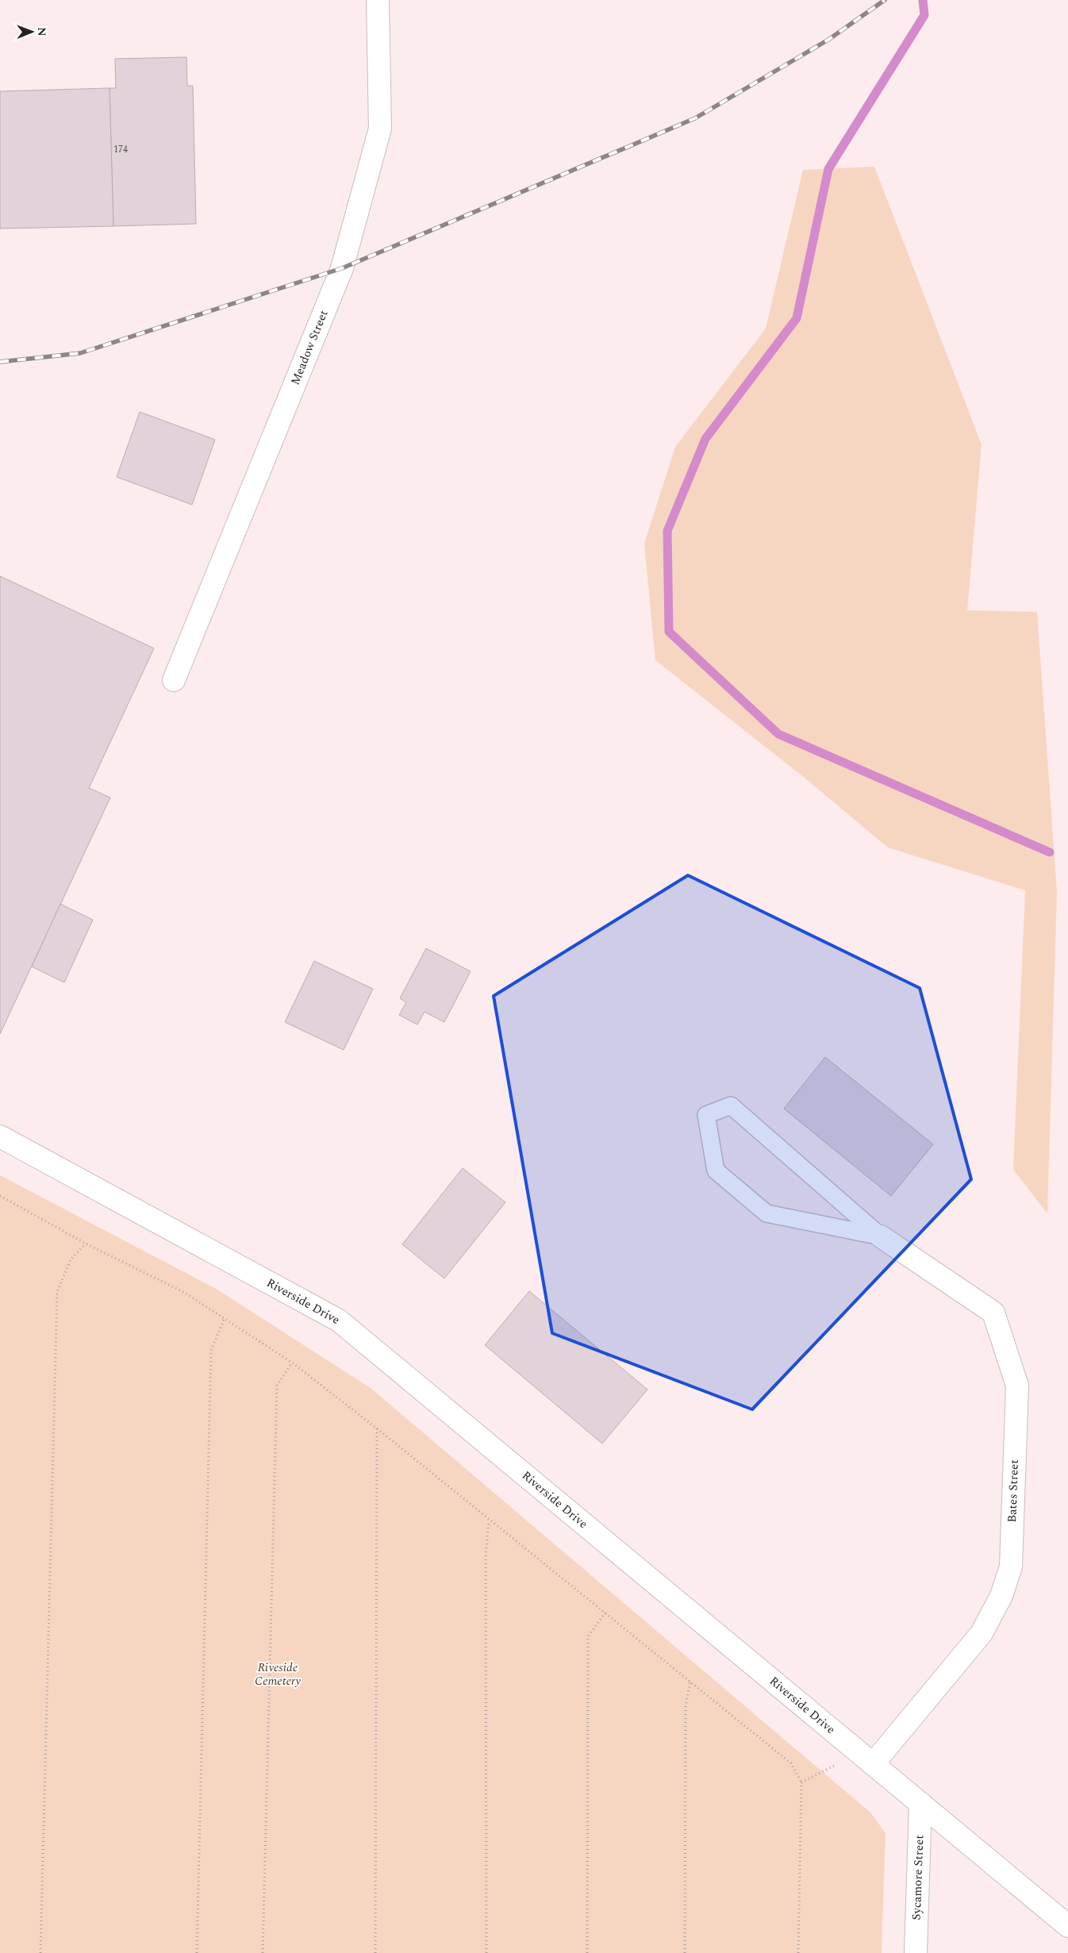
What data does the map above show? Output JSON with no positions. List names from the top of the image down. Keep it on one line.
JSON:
{"streets":{"street":["Meadow Street","Riverside Drive","Bates Street","Sycamore Street"]},"crossings":[["Riverside Drive","Bates Street"],["Riverside Drive","Sycamore Street"]],"parks":["Riveside Cemetery"],"house_numbers":["174"],"north":"right"}
